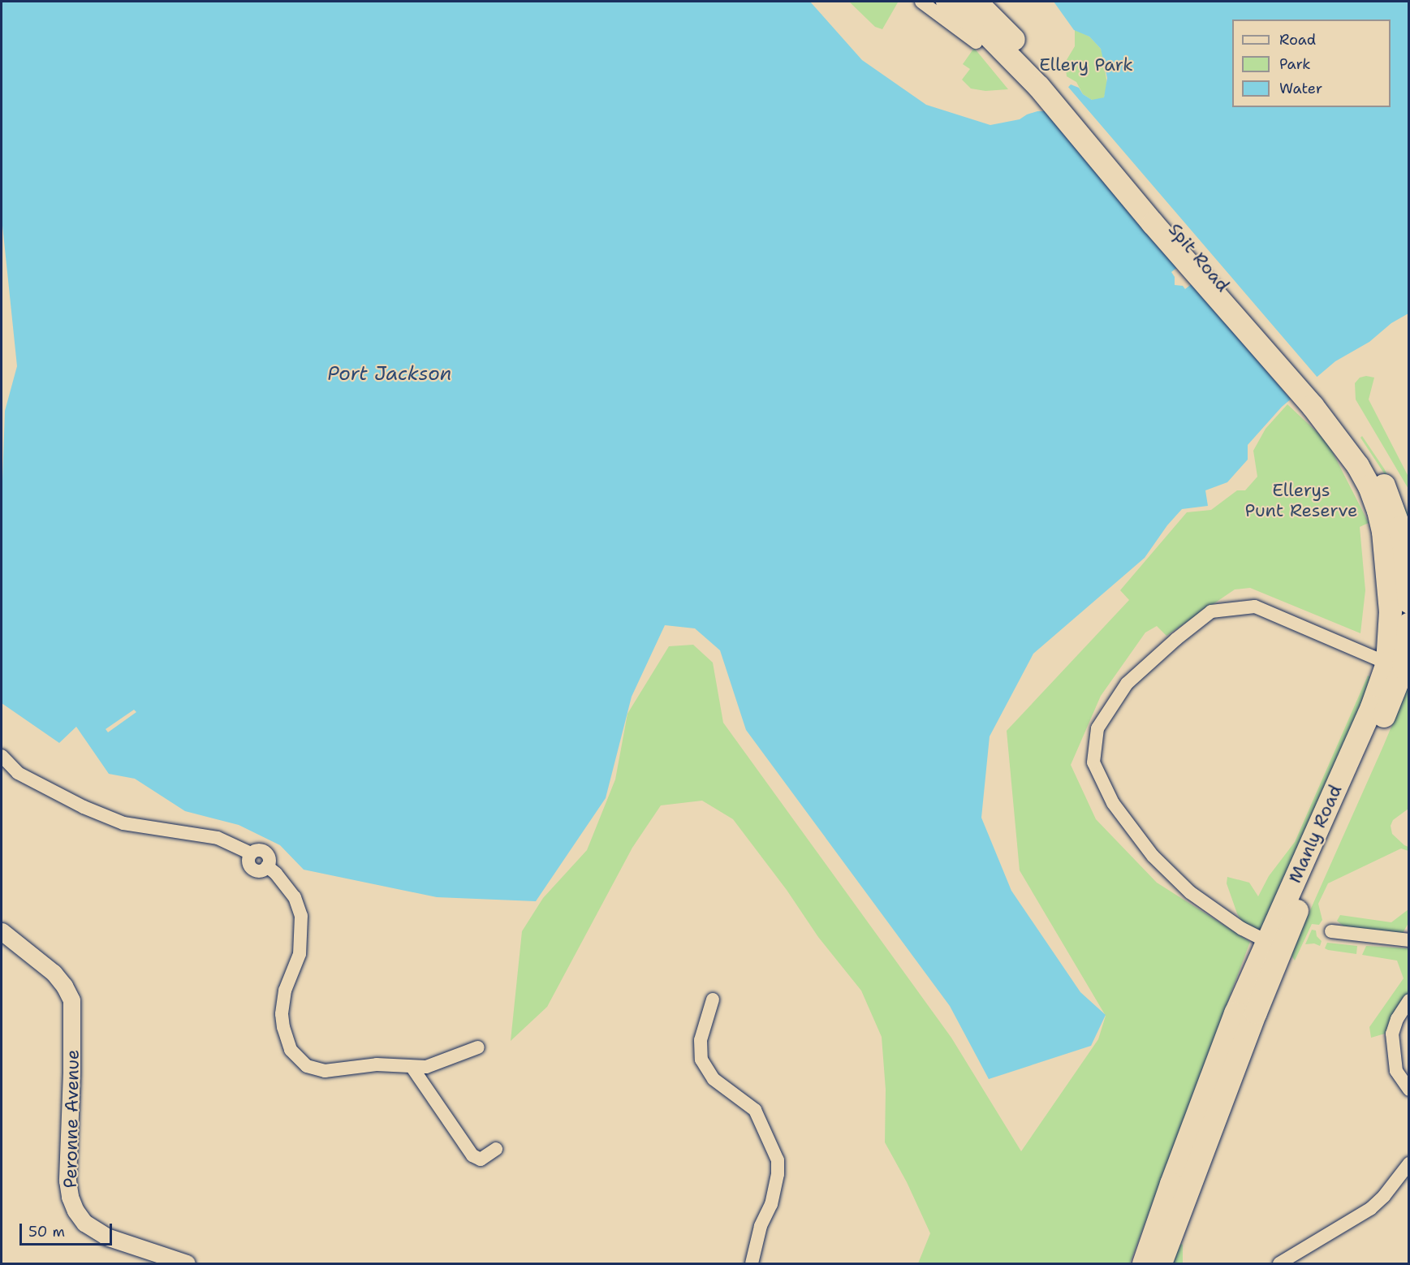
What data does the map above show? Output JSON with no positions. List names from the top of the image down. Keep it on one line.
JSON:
{"streets":{"highway":["Spit Road","Manly Road"],"street":["Peronne Avenue"]},"crossings":[["Spit Road","Manly Road"]],"water":["Port Jackson"],"parks":["Ellery Park","Ellerys Punt Reserve"],"legend":["Road","Park","Water"],"scale_bar":"50 m"}
